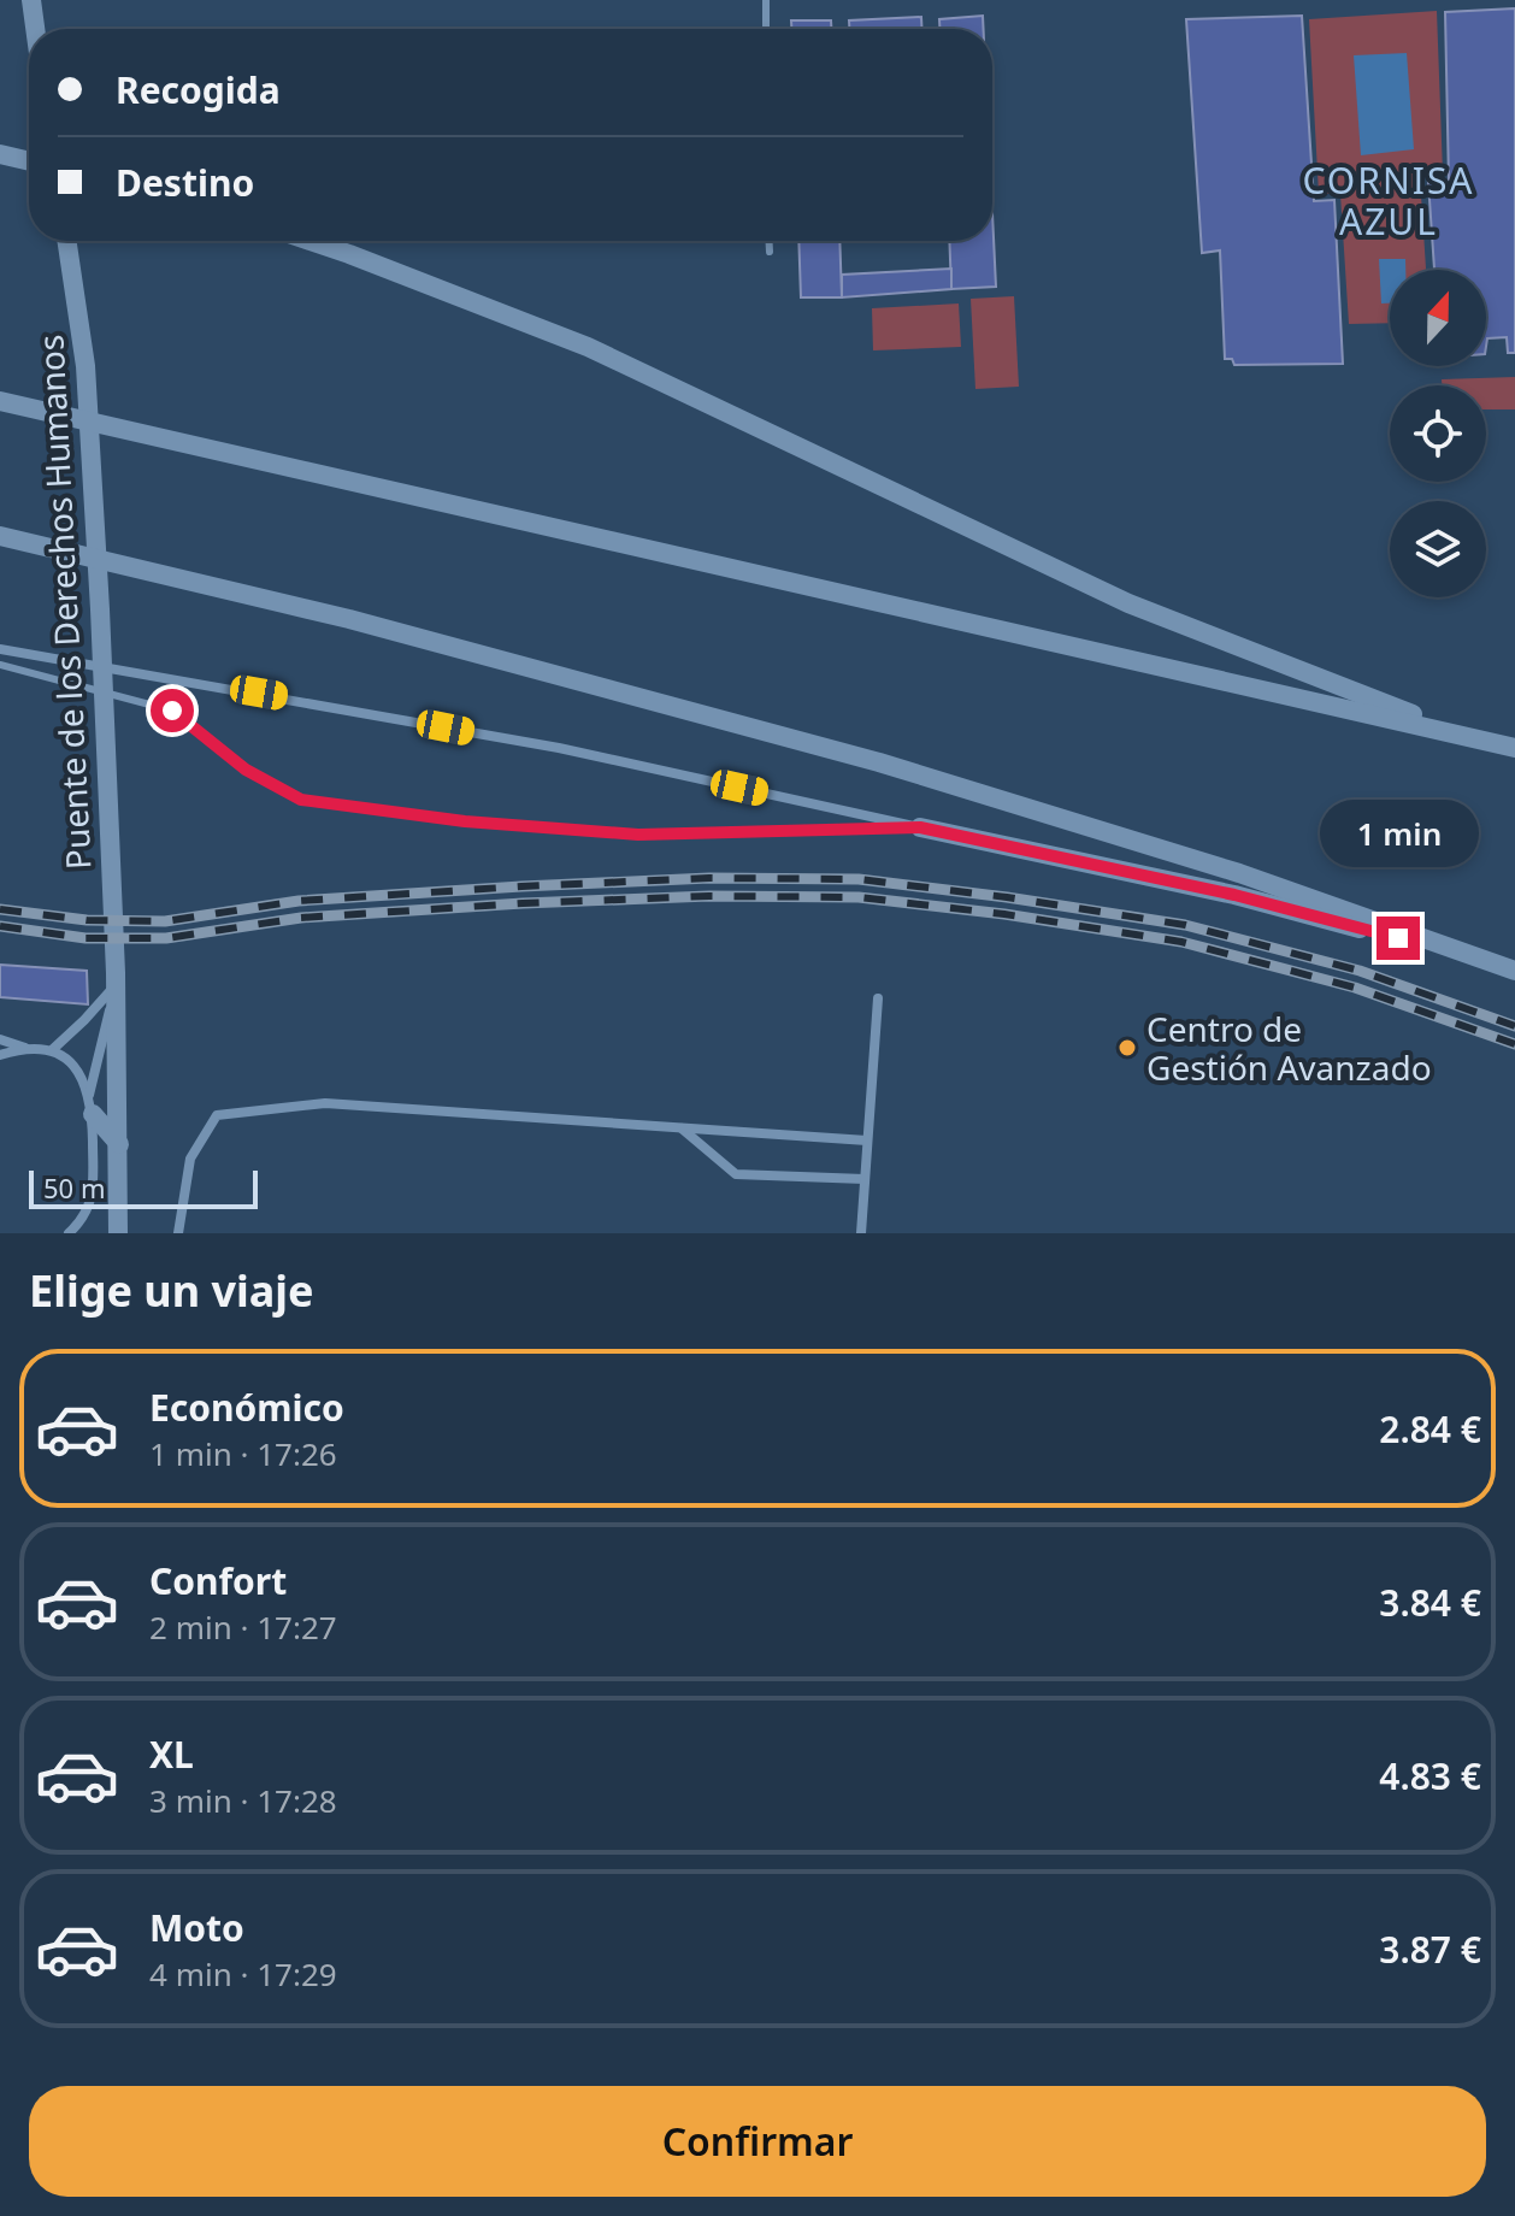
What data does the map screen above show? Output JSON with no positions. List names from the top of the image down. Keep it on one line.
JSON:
{"streets":{"main road":["Puente de los Derechos Humanos"]},"districts":["CORNISA AZUL"],"places":["Centro de Gestión Avanzado"],"scale_bar":"50 m","north":"top","page":{"banner":["Recogida","Destino"],"bubble":"1 min","scale":"50 m","heading":"Elige un viaje","list":[{"name":"Económico","note":"1 min · 17:26","value":"2.84 €"},{"name":"Confort","note":"2 min · 17:27","value":"3.84 €"},{"name":"XL","note":"3 min · 17:28","value":"4.83 €"},{"name":"Moto","note":"4 min · 17:29","value":"3.87 €"}],"buttons":"Confirmar"}}
